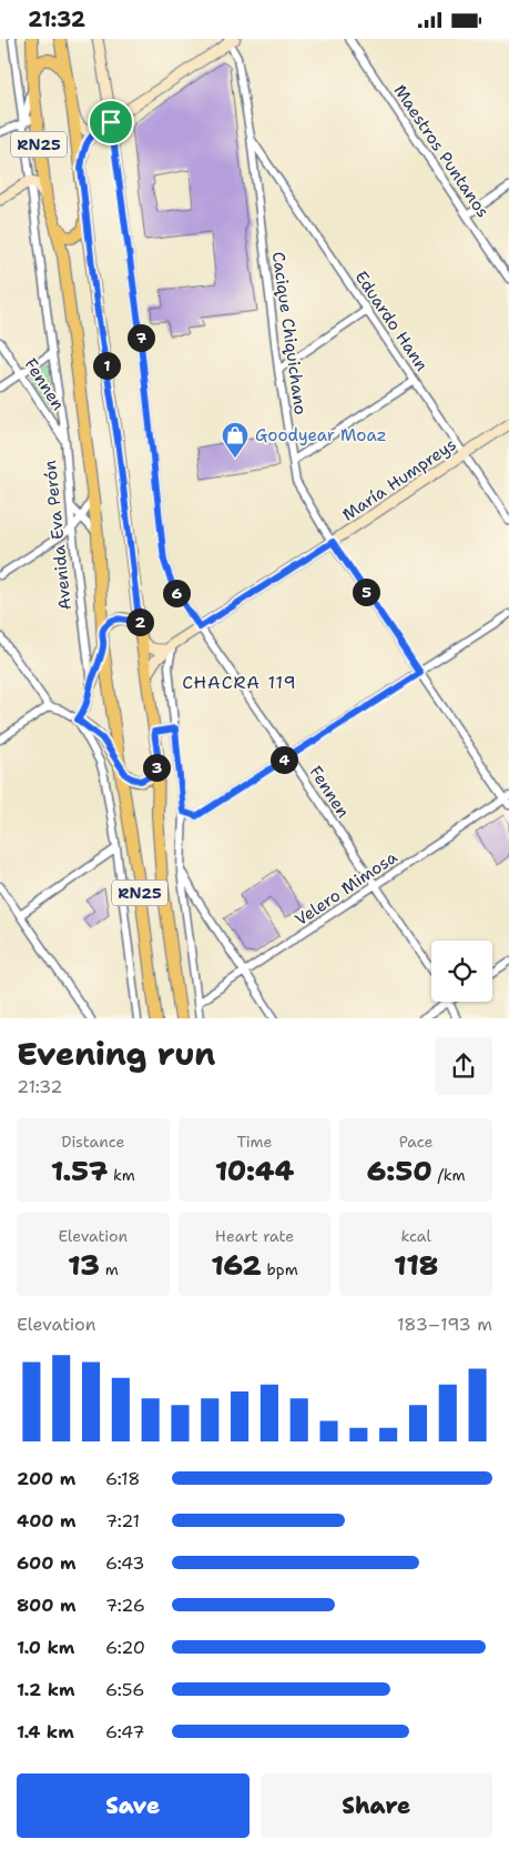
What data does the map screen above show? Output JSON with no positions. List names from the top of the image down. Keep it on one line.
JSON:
{"streets":{"main road":["RN25"],"street":["Maestros Puntanos","Eduardo Hann","Cacique Chiquichano","Fennen","María Humpreys","Avenida Eva Perón","Velero Mimosa"]},"crossings":[["RN25","María Humpreys"],["Eduardo Hann","Cacique Chiquichano"],["Eduardo Hann","María Humpreys"],["Cacique Chiquichano","María Humpreys"],["Cacique Chiquichano","Velero Mimosa"],["Fennen","María Humpreys"],["Fennen","Avenida Eva Perón"],["Fennen","Velero Mimosa"]],"districts":["CHACRA 119"],"places":{"shop":["Goodyear Moaz"]},"page":{"status":"21:32","pins":["7","1","5","6","2","4","3"],"heading":["Evening run","21:32"],"stats":[["Distance","1.57 km"],["Time","10:44"],["Pace","6:50 /km"],["Elevation","13 m"],["Heart rate","162 bpm"],["kcal","118"]],"chart":["Elevation","183–193 m"],"list":[{"name":"200 m","note":"6:18"},{"name":"400 m","note":"7:21"},{"name":"600 m","note":"6:43"},{"name":"800 m","note":"7:26"},{"name":"1.0 km","note":"6:20"},{"name":"1.2 km","note":"6:56"},{"name":"1.4 km","note":"6:47"}],"buttons":["Save","Share"]}}
